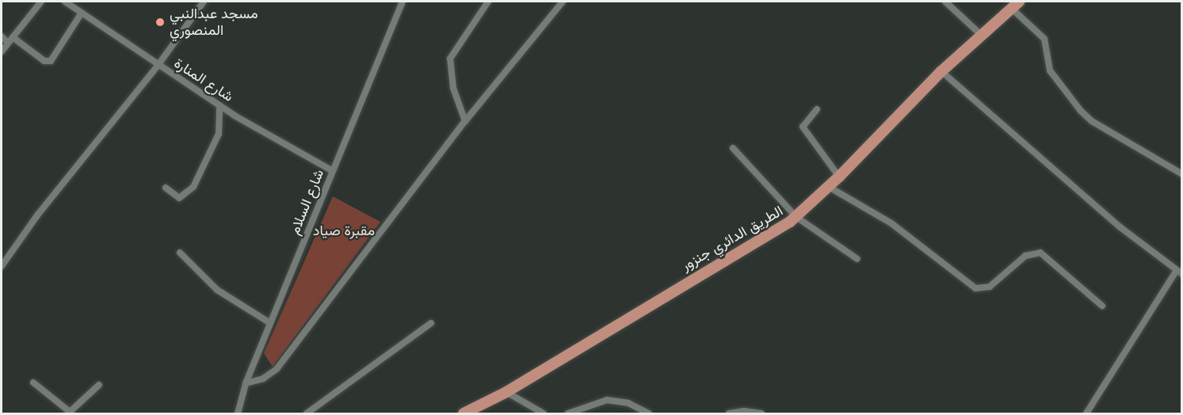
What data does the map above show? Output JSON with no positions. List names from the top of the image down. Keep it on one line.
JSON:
{"streets":{"main road":["الطريق الدائري جنزور"],"street":["شارع المنارة","شارع السلام"]},"crossings":[["شارع المنارة","شارع السلام"]],"parks":["مقبرة صياد"],"places":["مسجد عبدالنبي المنصوري"]}
